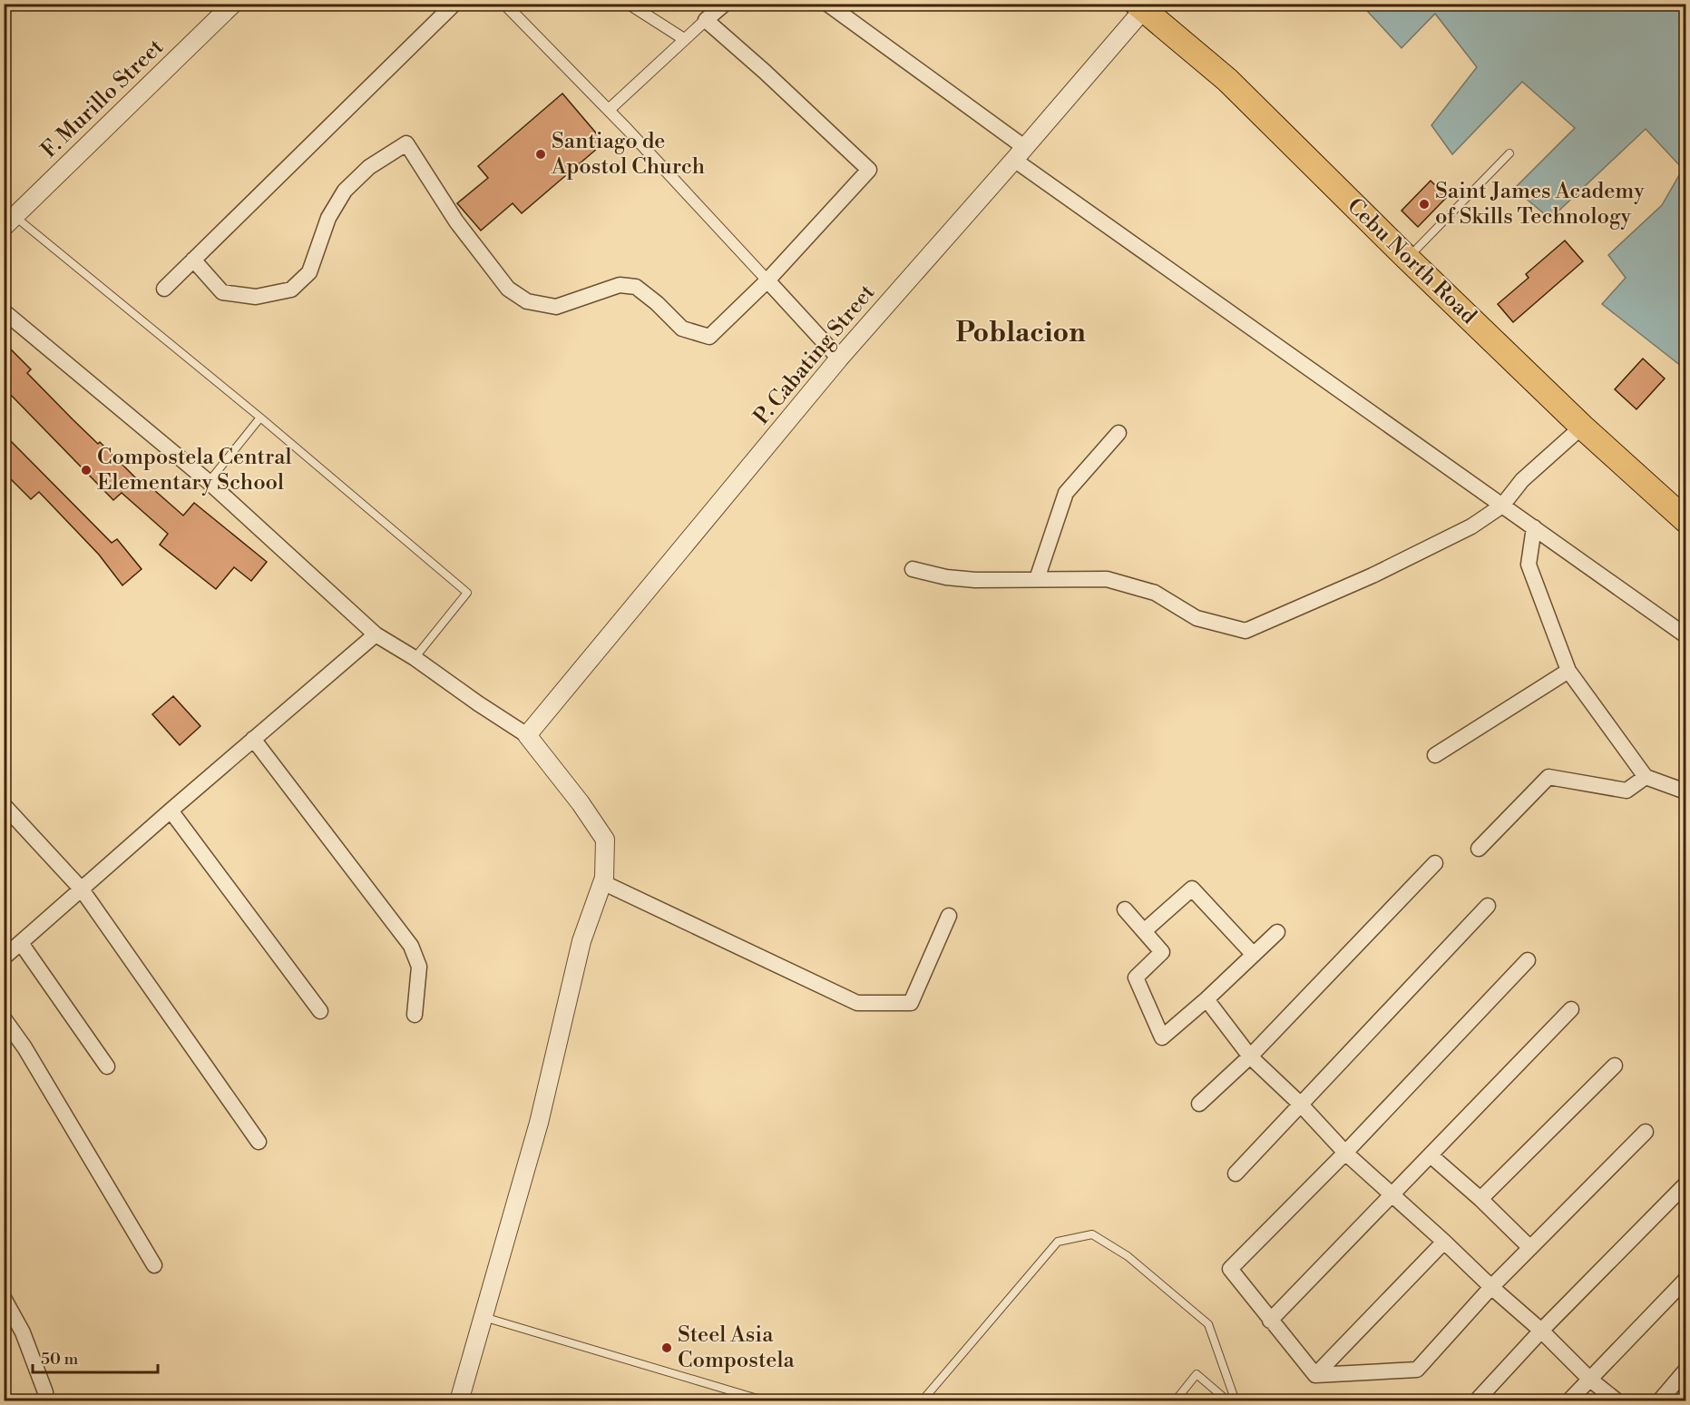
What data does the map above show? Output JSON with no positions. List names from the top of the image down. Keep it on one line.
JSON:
{"streets":{"highway":["Cebu North Road"],"street":["F. Murillo Street","P. Cabating Street"]},"crossings":[["Cebu North Road","P. Cabating Street"]],"districts":["Poblacion"],"places":["Santiago de Apostol Church","Saint James Academy of Skills Technology","Compostela Central Elementary School","Steel Asia Compostela"],"scale_bar":"50 m"}
